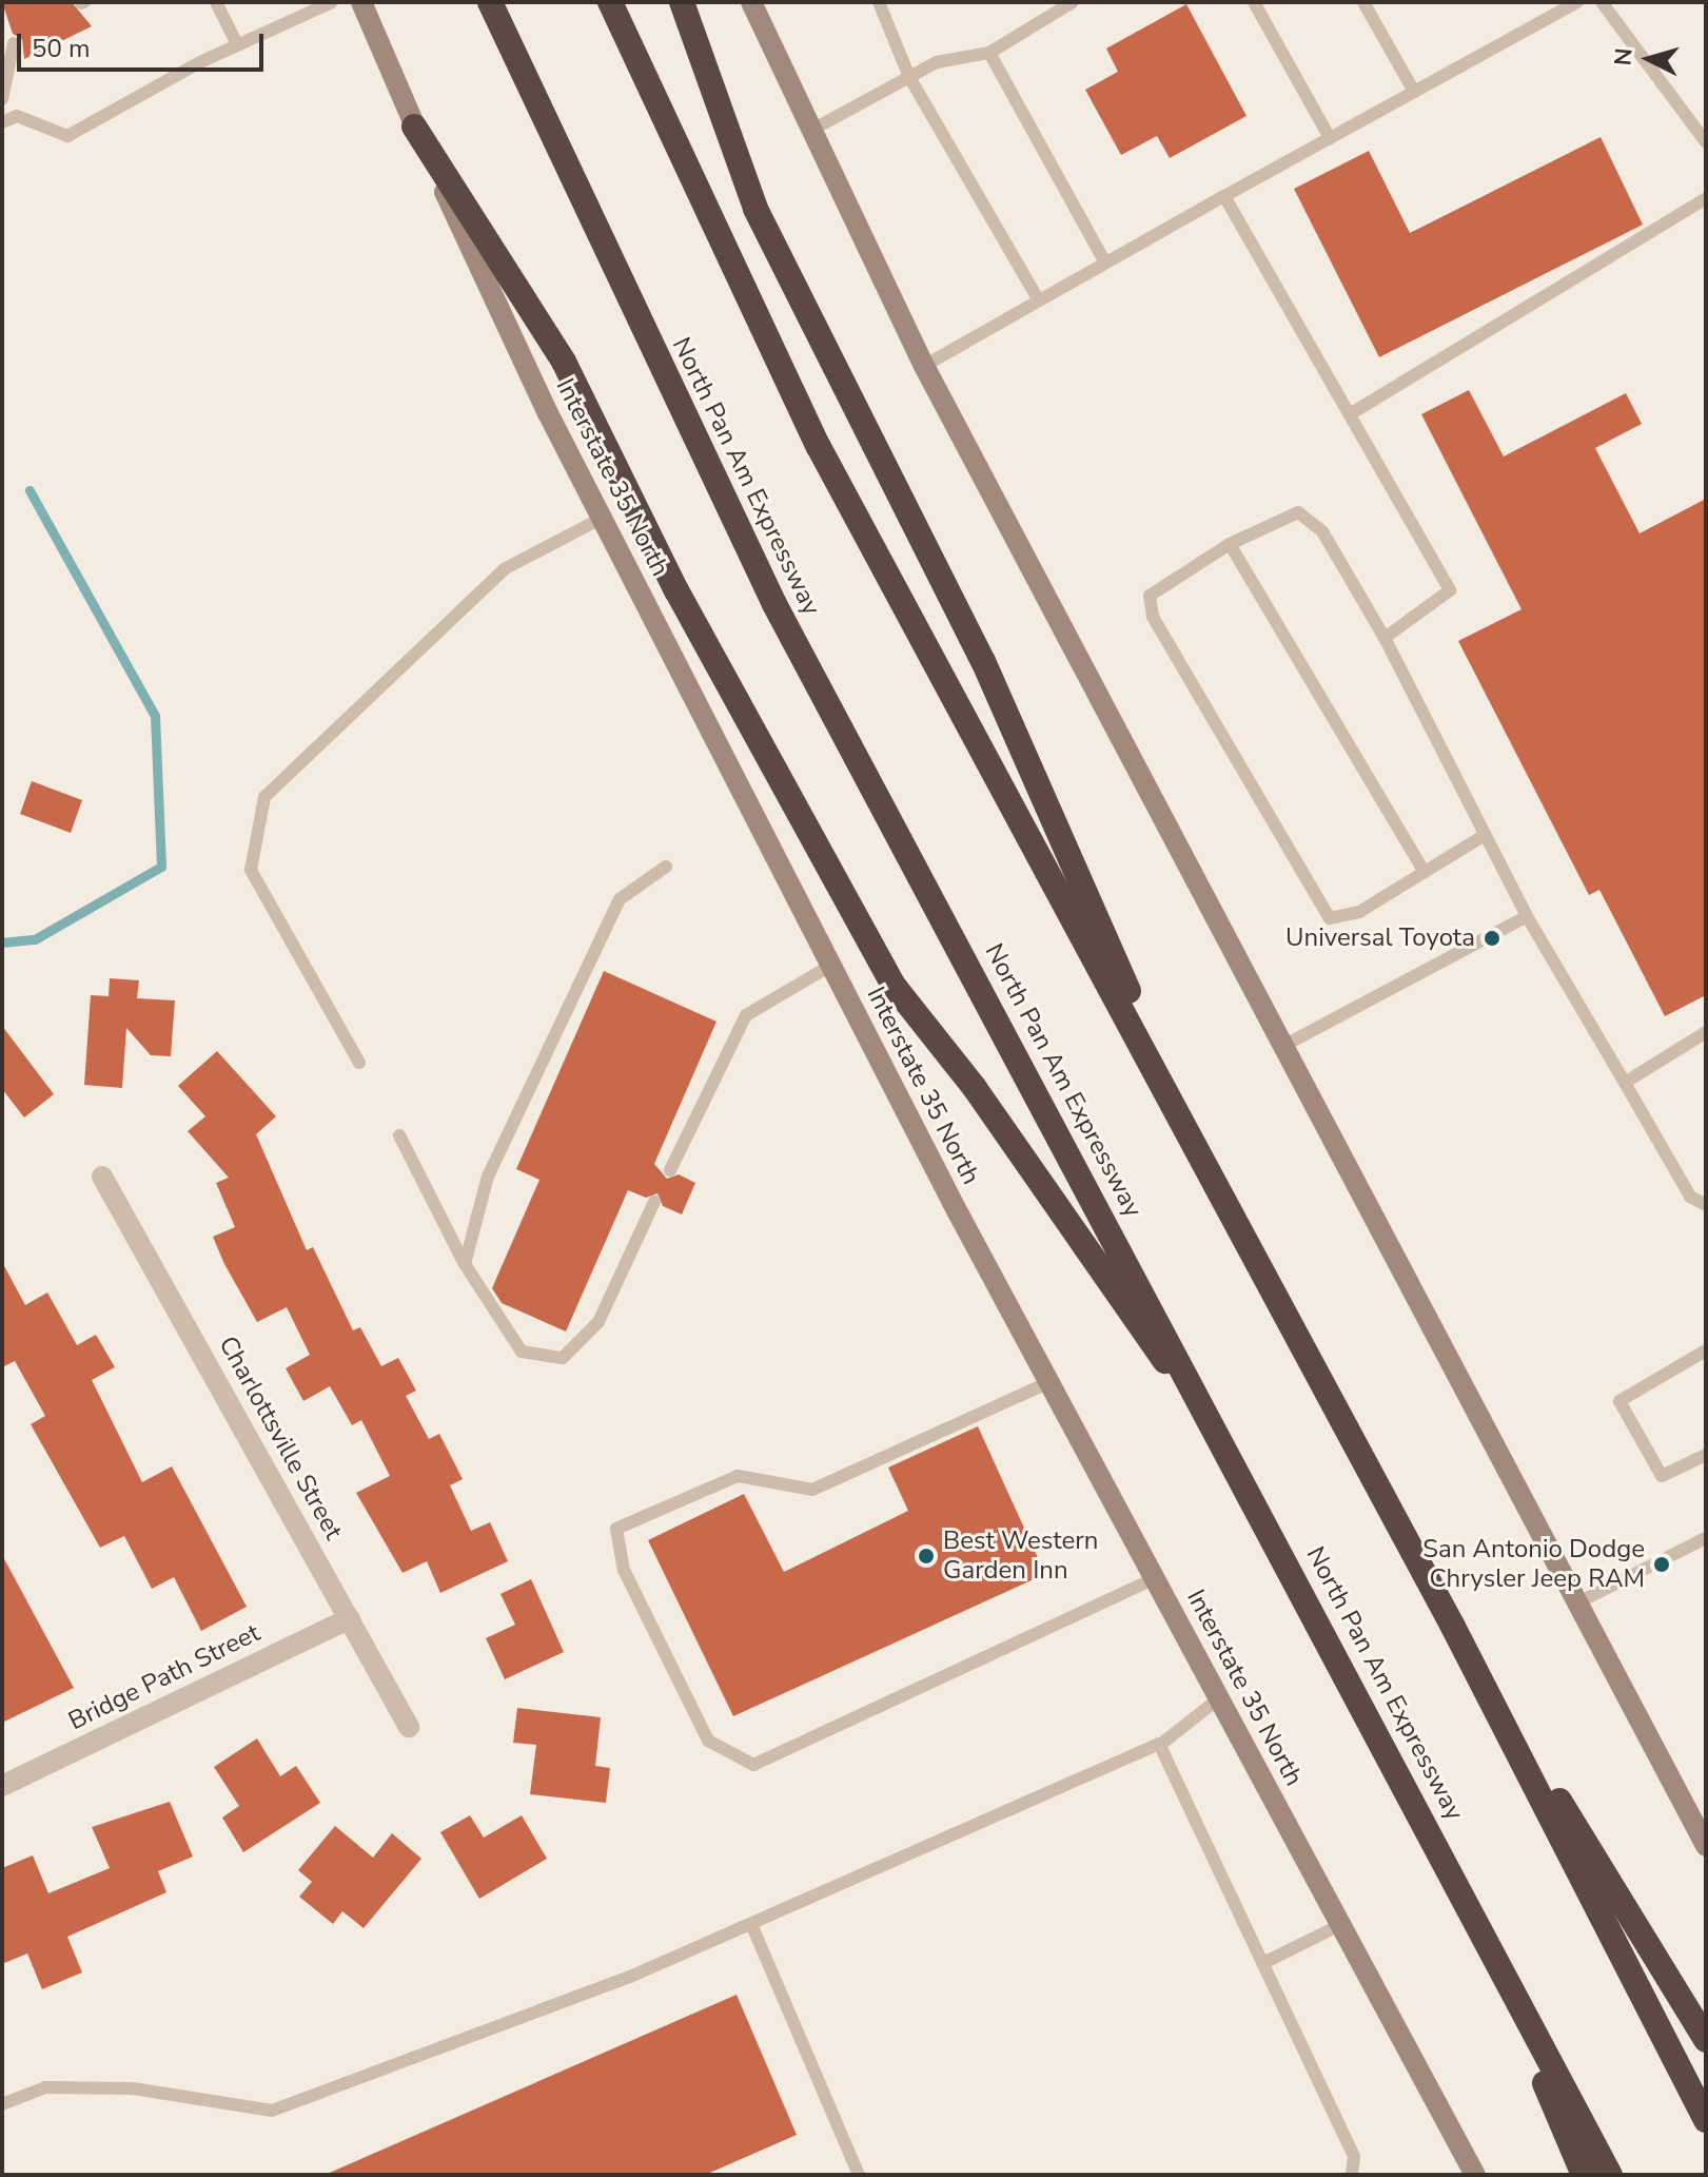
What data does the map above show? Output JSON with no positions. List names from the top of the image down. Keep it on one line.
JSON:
{"streets":{"highway":["North Pan Am Expressway"],"main road":["Interstate 35 North"],"street":["Charlottsville Street","Bridge Path Street"]},"crossings":[["Charlottsville Street","Bridge Path Street"]],"places":["Universal Toyota","Best Western Garden Inn","San Antonio Dodge Chrysler Jeep RAM"],"scale_bar":"50 m","north":"left"}
